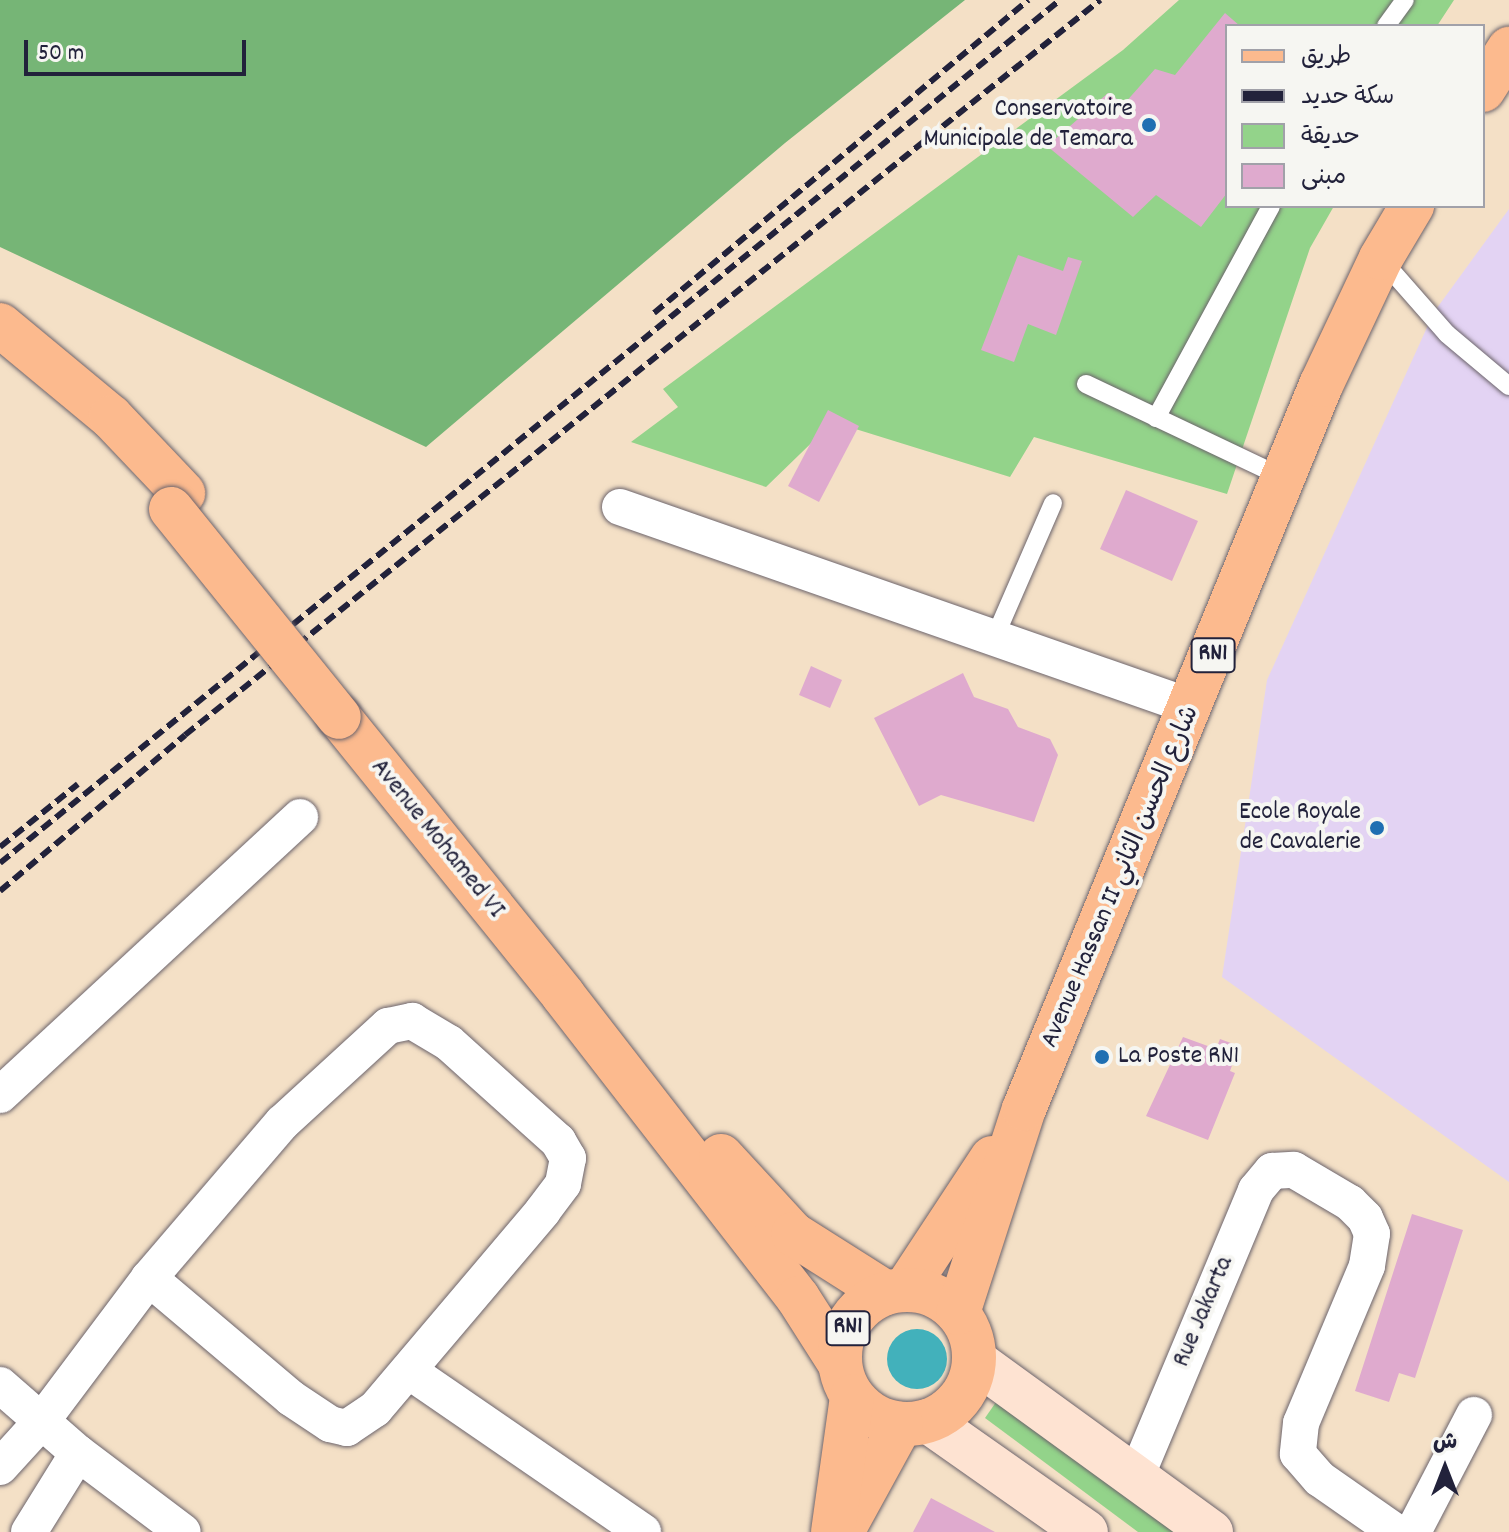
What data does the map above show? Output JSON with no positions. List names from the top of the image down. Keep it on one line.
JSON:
{"streets":{"main road":["RN1","Avenue Mohamed VI","Avenue Hassan II شارع الحسن الثاني"],"street":["Rue Jakarta"]},"crossings":[["RN1","Avenue Mohamed VI"],["RN1","Avenue Hassan II شارع الحسن الثاني"],["Avenue Mohamed VI","Avenue Hassan II شارع الحسن الثاني"]],"places":["Conservatoire Municipale de Temara","Ecole Royale de Cavalerie","La Poste RN1"],"legend":["طريق","سكة حديد","حديقة","مبنى"],"scale_bar":"50 m","north":"top"}
